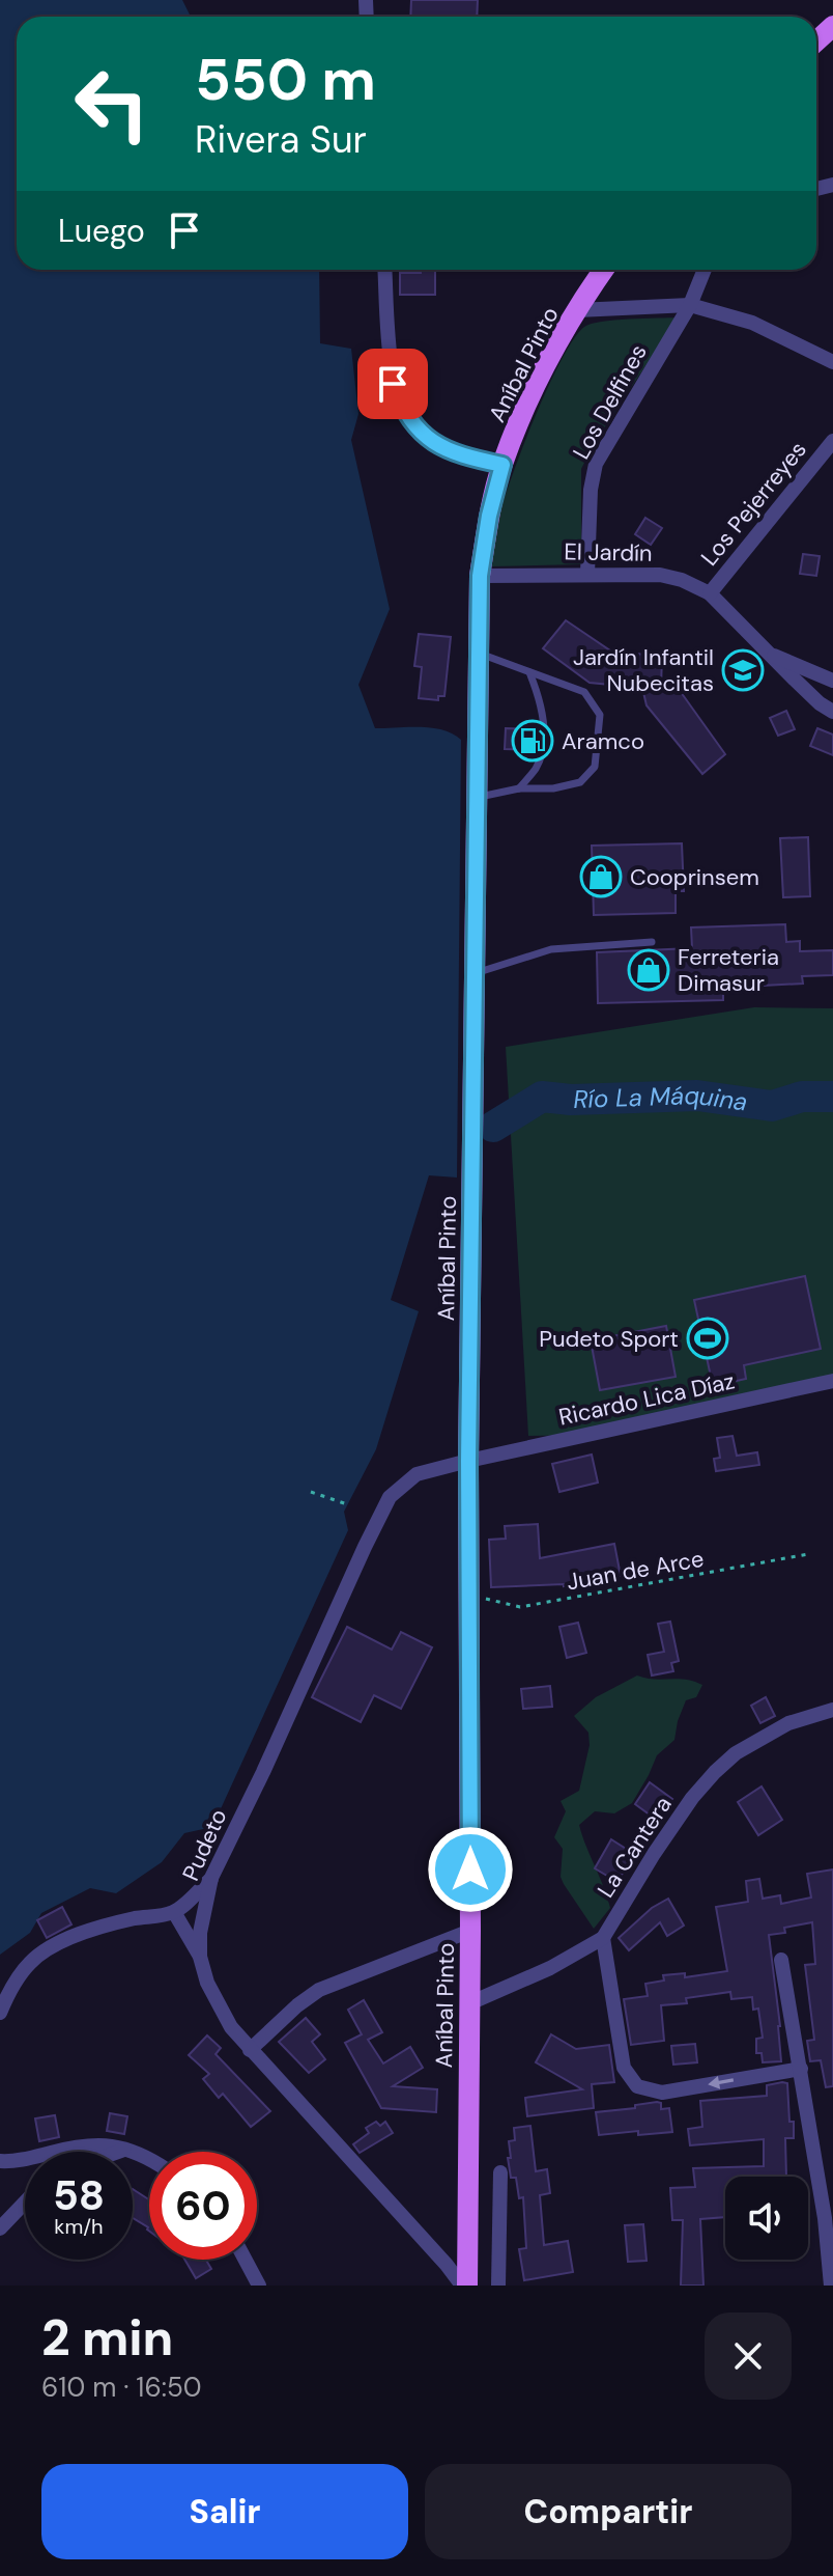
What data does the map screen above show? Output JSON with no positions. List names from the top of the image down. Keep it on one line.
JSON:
{"streets":{"main road":["Aníbal Pinto"],"street":["Los Delfines","Los Pejerreyes","El Jardín","Ricardo Lica Díaz","Pudeto","La Cantera"],"path":["Juan de Arce"]},"crossings":[["Aníbal Pinto","El Jardín"],["Aníbal Pinto","Ricardo Lica Díaz"],["Aníbal Pinto","Juan de Arce"],["Aníbal Pinto","Pudeto"],["Aníbal Pinto","La Cantera"],["Los Delfines","El Jardín"],["Los Pejerreyes","El Jardín"],["Ricardo Lica Díaz","Pudeto"]],"water":["Río La Máquina"],"places":{"school or university":["Jardín Infantil Nubecitas"],"fuel station":["Aramco"],"shop":["Cooprinsem","Ferreteria Dimasur"],"sports":["Pudeto Sport"]},"page":{"turn":["550 m","Rivera Sur"],"then":"Luego","speed":"58 km/h","limit":"60","heading":["2 min","610 m · 16:50"],"buttons":["Salir","Compartir"]}}
